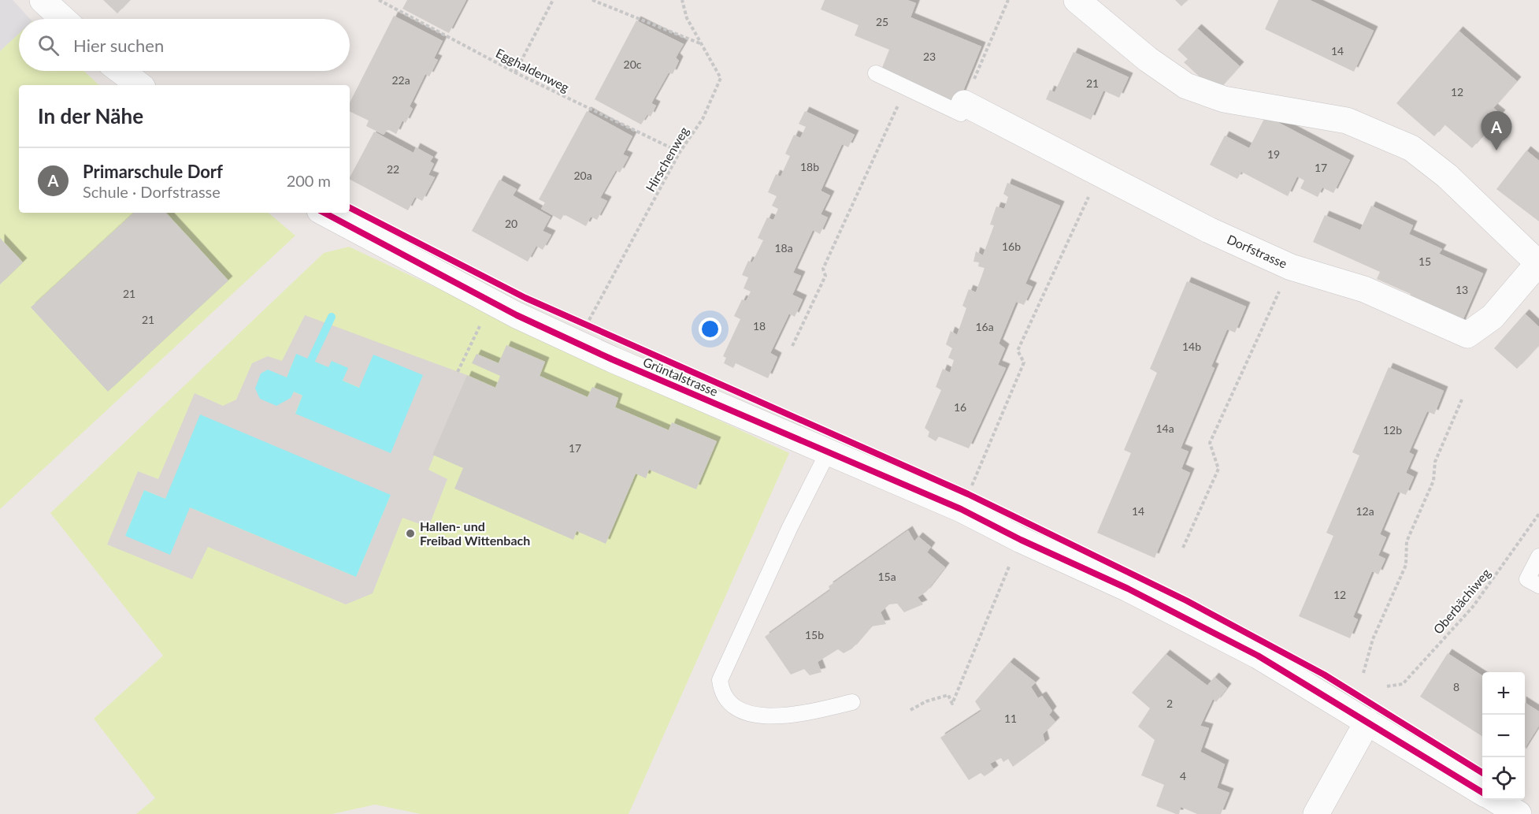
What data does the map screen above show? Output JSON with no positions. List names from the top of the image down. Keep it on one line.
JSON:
{"streets":{"street":["Dorfstrasse","Grüntalstrasse"],"path":["Egghaldenweg","Hirschenweg","Oberbächiweg"]},"crossings":[["Egghaldenweg","Hirschenweg"]],"places":["Hallen- und Freibad Wittenbach"],"house_numbers":["25","14","23","20c","22a","21","12","19","18b","17","22","20a","20","16b","18a","15","13","21","21","18","16a","14b","16","14a","12b","17","14","12a","15a","12","15b","8","2","11","4"],"page":{"search":"Hier suchen","heading":"In der Nähe","pins":"A","list":[{"mark":"A","name":"Primarschule Dorf","note":"Schule · Dorfstrasse","value":"200 m"}],"map_buttons":["+","−"]}}
